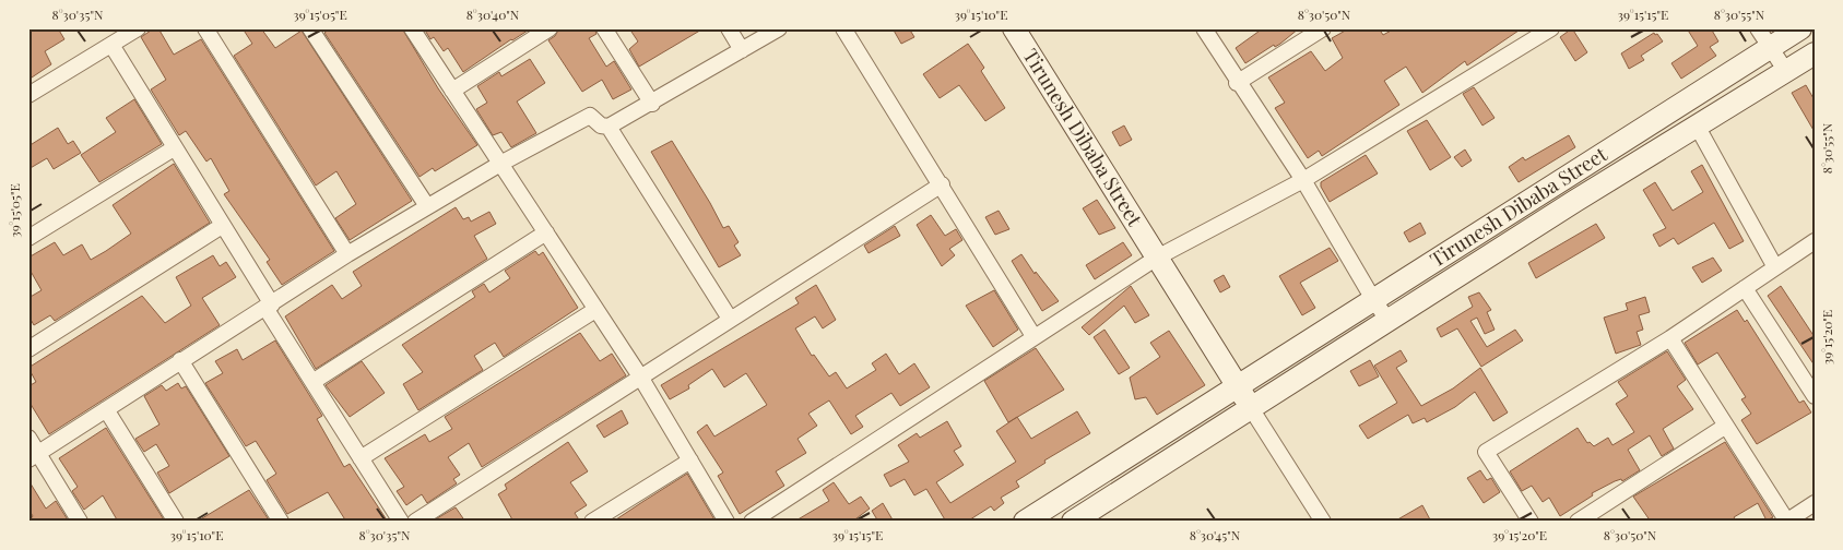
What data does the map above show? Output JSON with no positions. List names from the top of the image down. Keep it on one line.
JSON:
{"streets":{"main road":["Tirunesh Dibaba Street"]},"coordinates":["8°30'35\"N","39°15'05\"E","8°30'40\"N","39°15'10\"E","8°30'50\"N","39°15'15\"E","8°30'55\"N","39°15'20\"E","8°30'45\"N"]}
